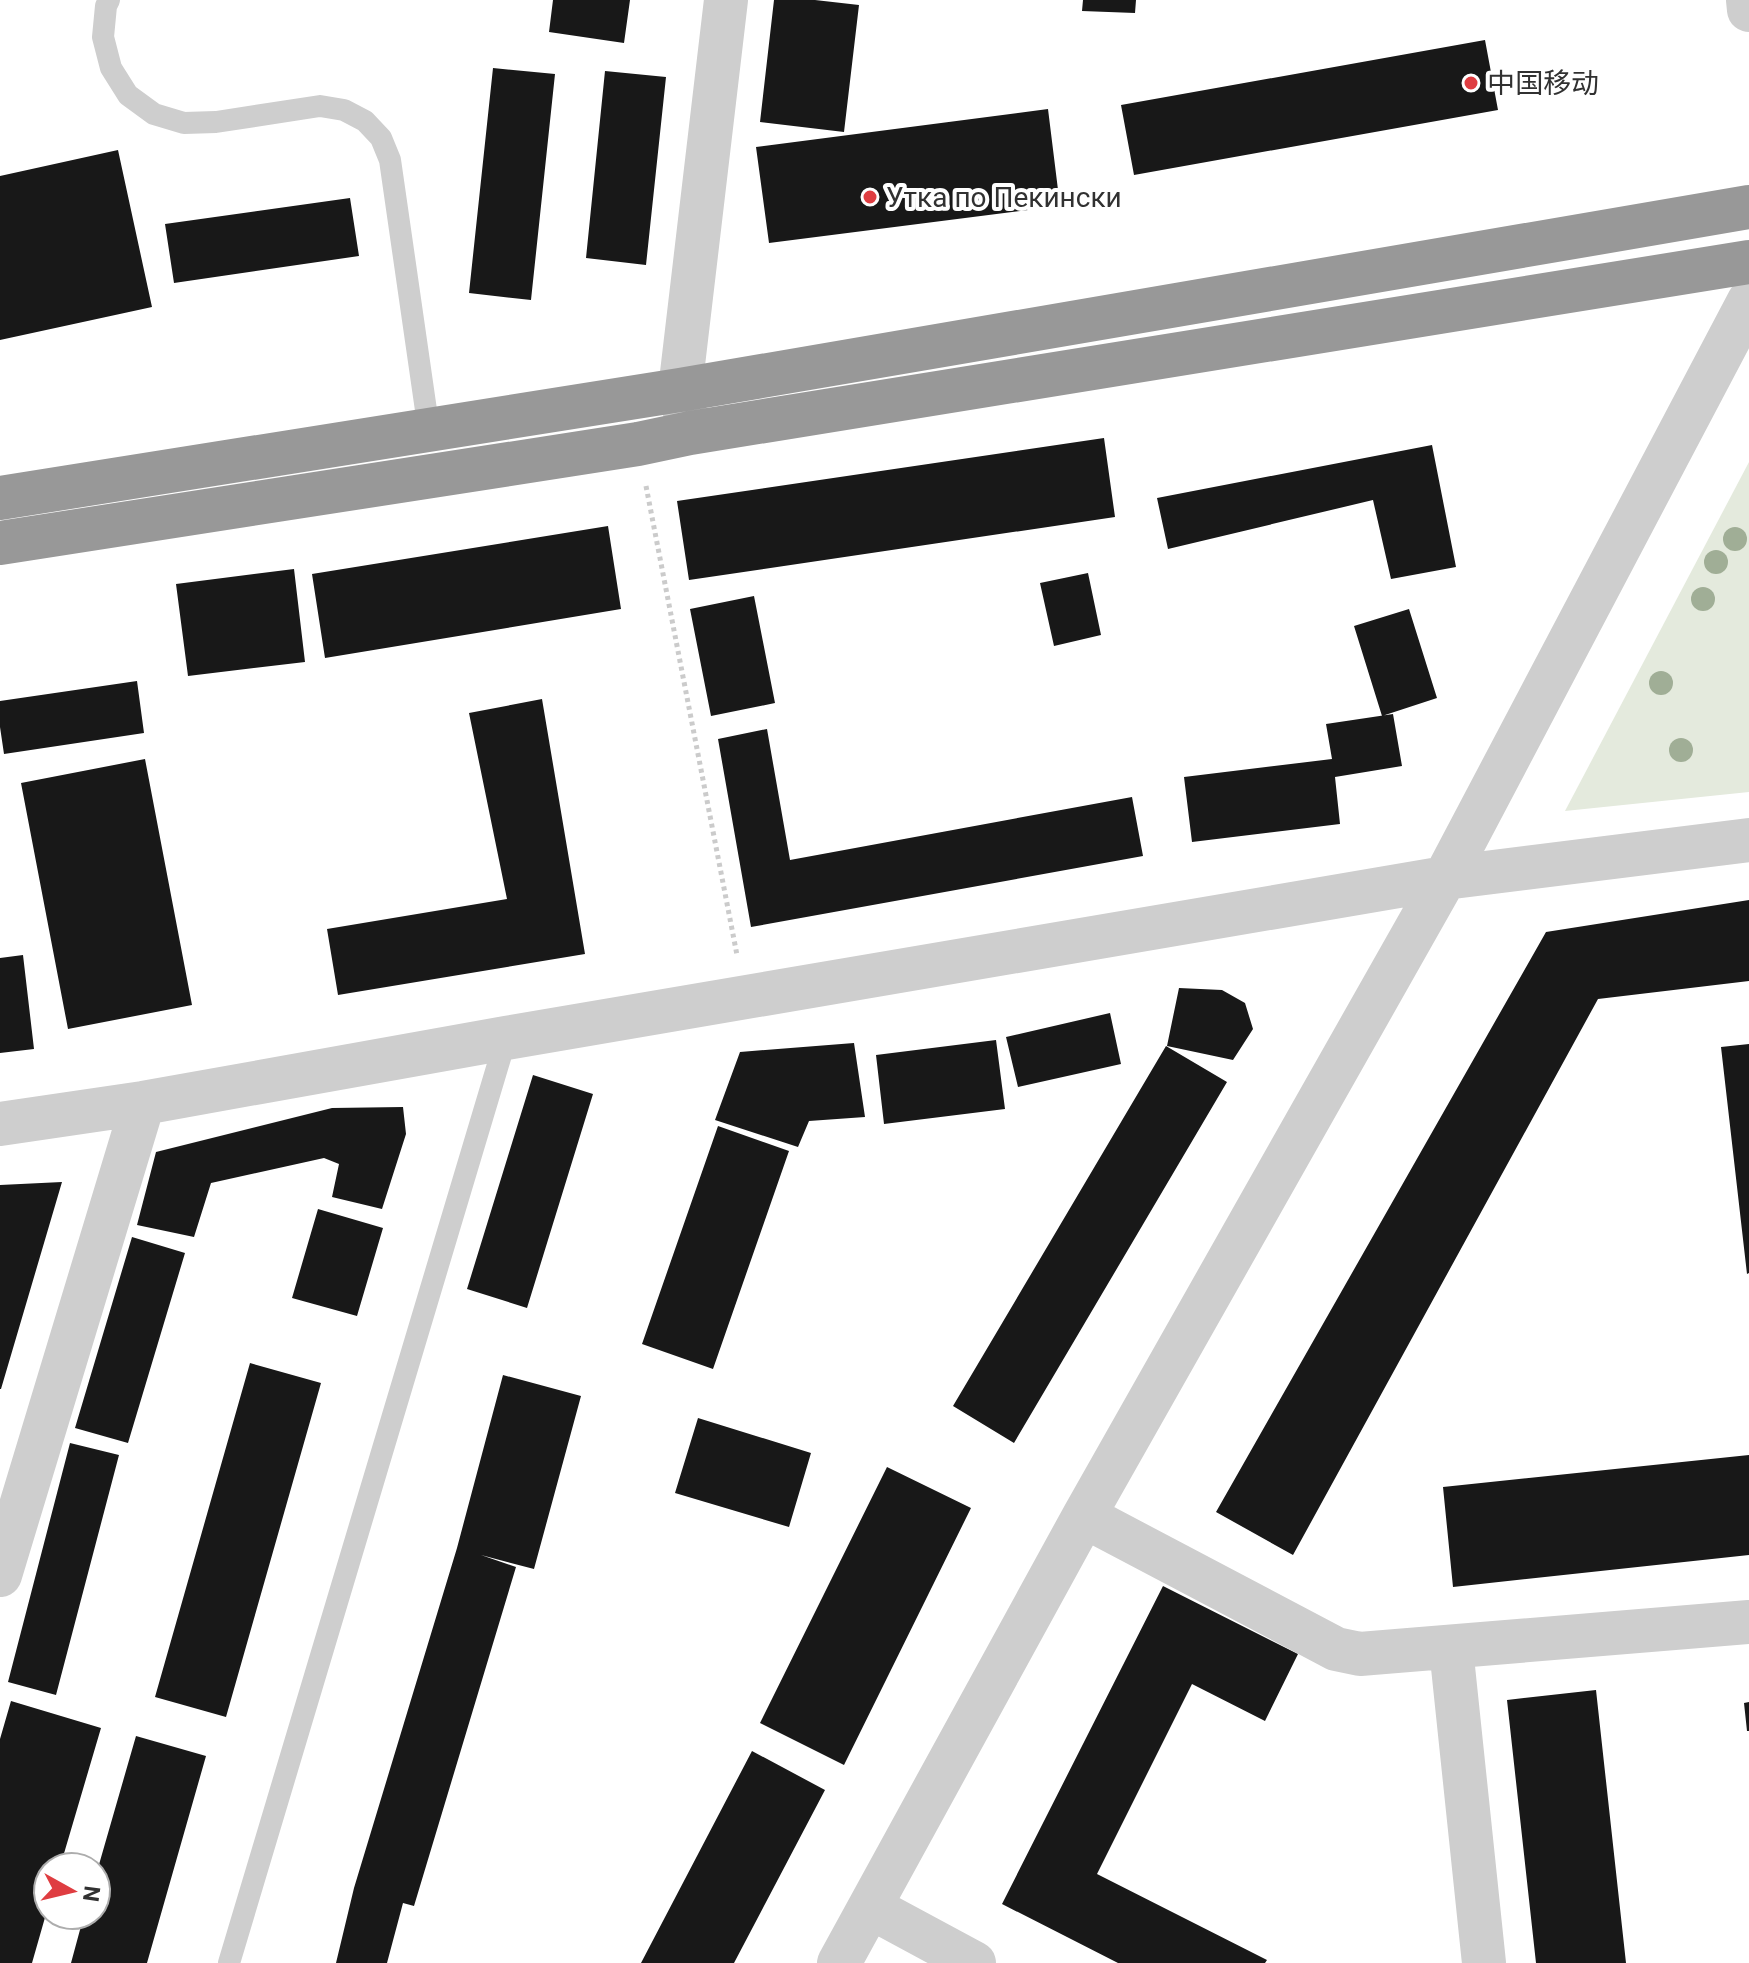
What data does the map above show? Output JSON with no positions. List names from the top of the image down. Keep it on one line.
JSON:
{"places":["中国移动","Утка по Пекински"],"north":"right"}
